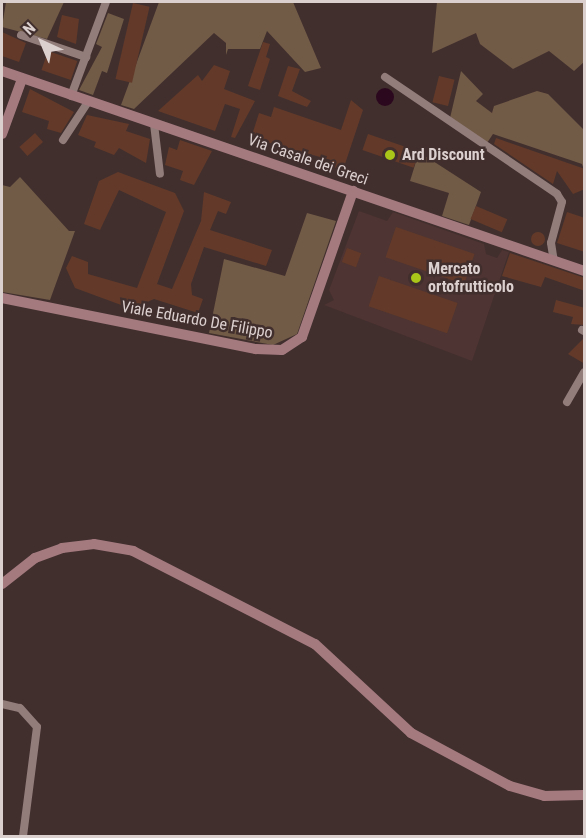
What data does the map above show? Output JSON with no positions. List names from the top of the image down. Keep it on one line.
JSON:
{"streets":{"street":["Via Casale dei Greci","Viale Eduardo De Filippo"]},"crossings":[["Via Casale dei Greci","Viale Eduardo De Filippo"]],"places":["Ard Discount","Mercato ortofrutticolo"],"north":"top left"}
